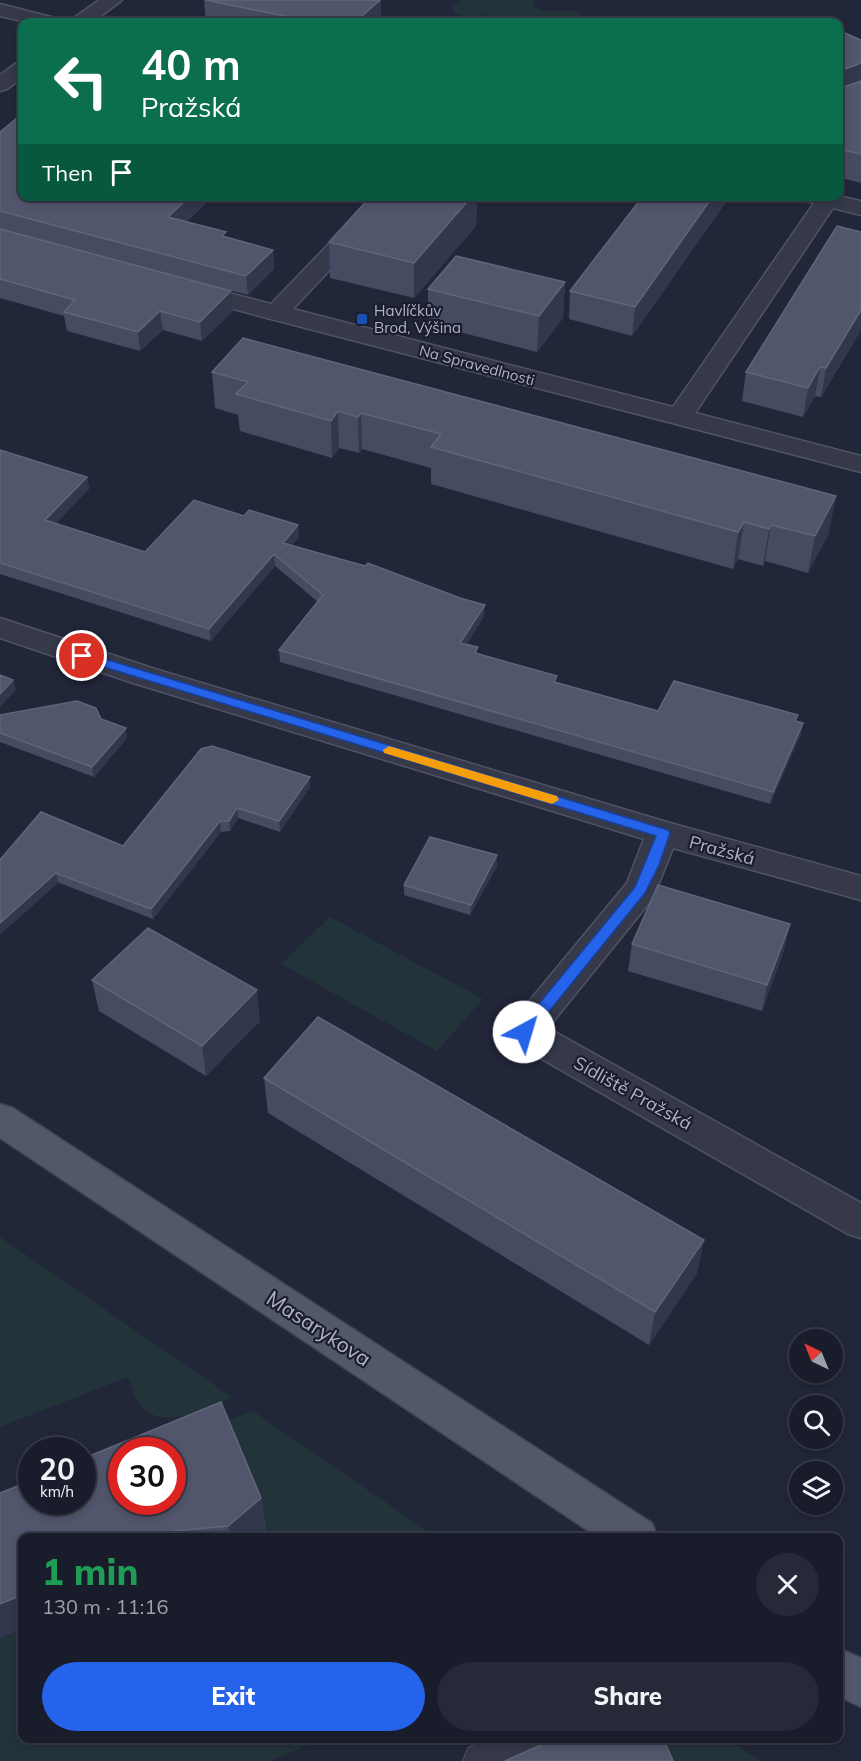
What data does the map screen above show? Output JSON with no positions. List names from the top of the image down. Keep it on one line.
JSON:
{"streets":{"main road":["Masarykova"],"street":["Na Spravedlnosti","Pražská","Sídliště Pražská"]},"crossings":[["Pražská","Sídliště Pražská"]],"places":{"transit":["Havlíčkův Brod, Výšina"]},"north":"top left","page":{"turn":["40 m","Pražská"],"then":"Then","speed":"20 km/h","limit":"30","heading":["1 min","130 m · 11:16"],"buttons":["Exit","Share"]}}
